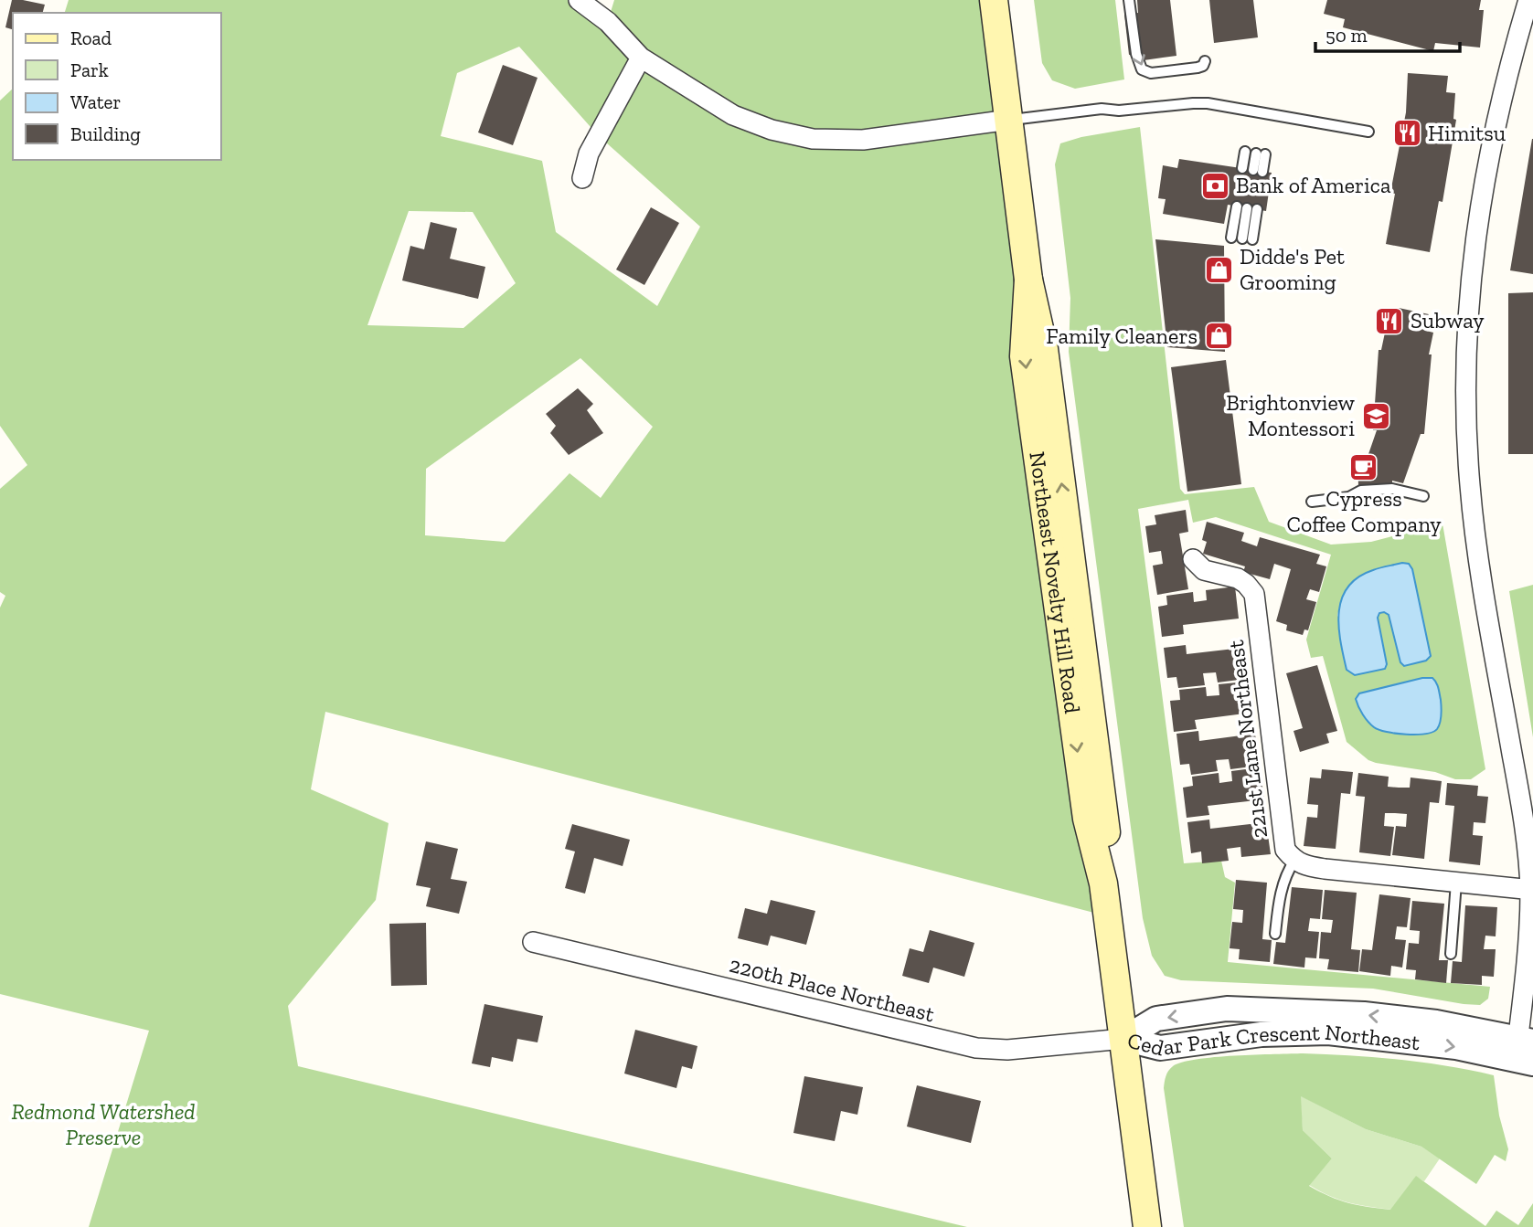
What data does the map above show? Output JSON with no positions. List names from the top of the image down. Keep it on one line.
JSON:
{"streets":{"main road":["Northeast Novelty Hill Road"],"street":["221st Lane Northeast","220th Place Northeast","Cedar Park Crescent Northeast"]},"crossings":[["Northeast Novelty Hill Road","220th Place Northeast"],["Northeast Novelty Hill Road","Cedar Park Crescent Northeast"],["220th Place Northeast","Cedar Park Crescent Northeast"]],"parks":["Redmond Watershed Preserve"],"places":{"restaurant":["Himitsu","Subway"],"bank":["Bank of America"],"shop":["Didde's Pet Grooming","Family Cleaners"],"school or university":["Brightonview Montessori"],"cafe":["Cypress Coffee Company"]},"legend":["Road","Park","Water","Building"],"scale_bar":"50 m"}
